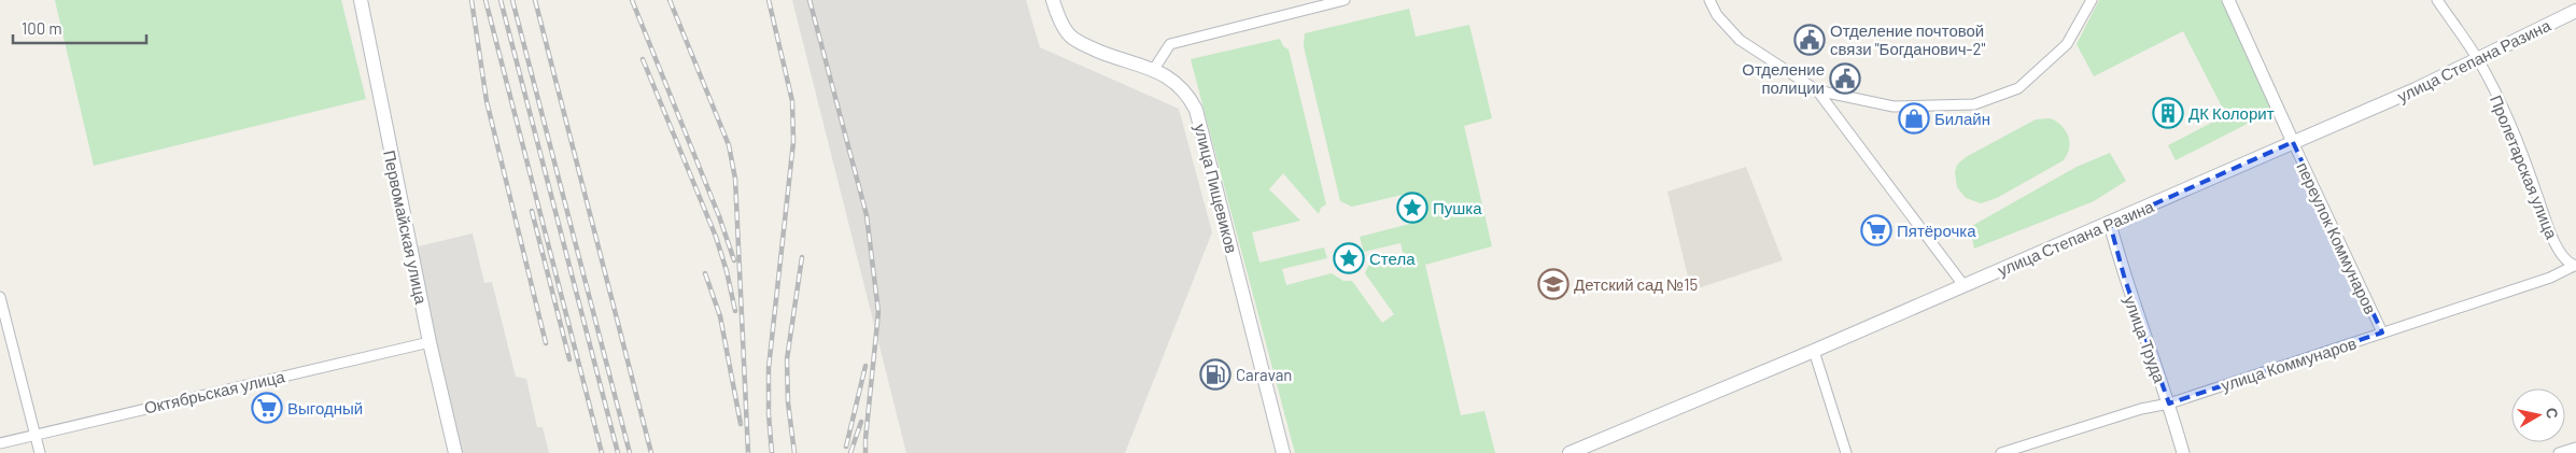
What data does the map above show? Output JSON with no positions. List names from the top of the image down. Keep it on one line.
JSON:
{"streets":{"main road":["улица Степана Разина","улица Пищевиков","Первомайская улица"],"street":["Пролетарская улица","переулок Коммунаров","улица Труда","улица Коммунаров","Октябрьская улица"]},"crossings":[["улица Степана Разина","Пролетарская улица"],["улица Степана Разина","переулок Коммунаров"],["улица Степана Разина","улица Труда"],["Пролетарская улица","улица Коммунаров"],["Первомайская улица","Октябрьская улица"],["переулок Коммунаров","улица Коммунаров"],["улица Труда","улица Коммунаров"]],"places":{"public building":["Отделение почтовой связи \"Богданович-2\"","Отделение полиции"],"building":["ДК Колорит"],"shop":["Билайн"],"place":["Пушка","Стела"],"supermarket":["Пятёрочка","Выгодный"],"school or university":["Детский сад №15"],"fuel station":["Caravan"]},"scale_bar":"100 m","north":"right"}
